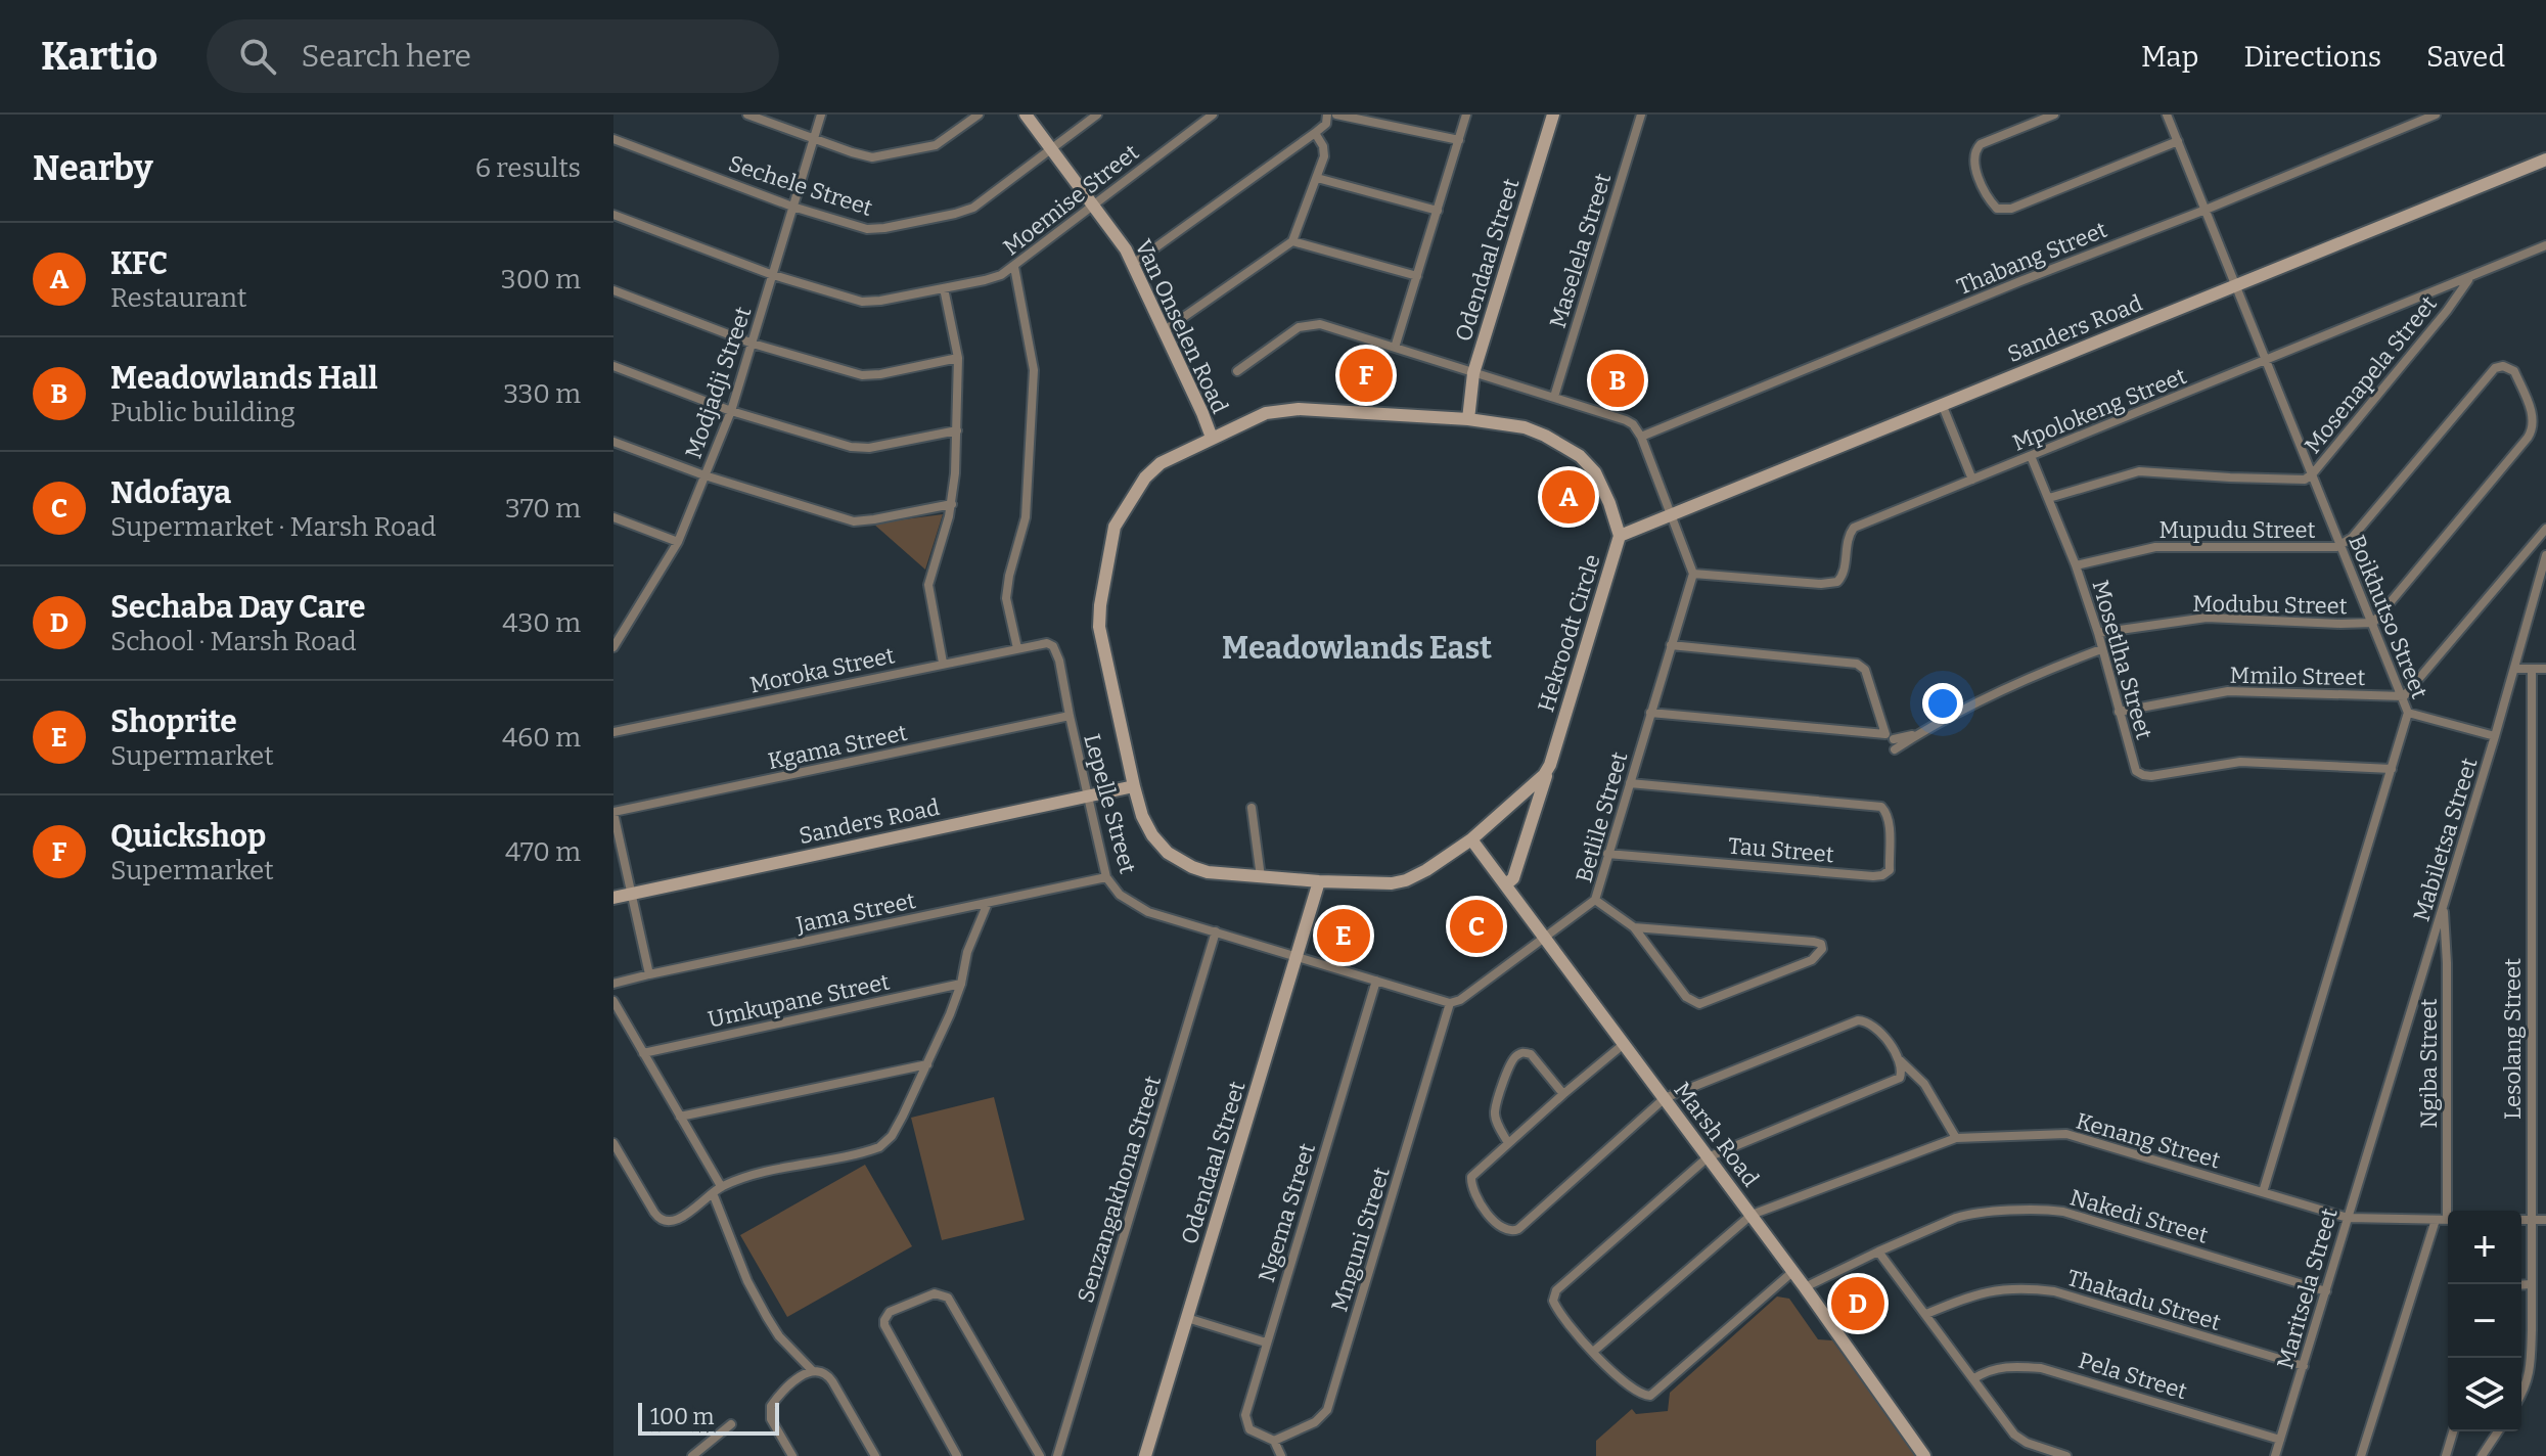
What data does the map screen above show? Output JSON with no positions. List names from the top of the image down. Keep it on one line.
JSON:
{"streets":{"street":["Sechele Street","Moemise Street","Maselela Street","Thabang Street","Odendaal Street","Van Onselen Road","Sanders Road","Mosenapela Street","Modjadji Street","Mpolokeng Street","Mupudu Street","Modubu Street","Boikhutso Street","Hekroodt Circle","Mosetlha Street","Moroka Street","Mmilo Street","Kgama Street","Lepelle Street","Betlile Street","Mabiletsa Street","Tau Street","Jama Street","Umkupane Street","Lesolang Street","Ngiba Street","Marsh Road","Kenang Street","Senzangakhona Street","Ngema Street","Nakedi Street","Mnguni Street","Maritsela Street","Thakadu Street","Pela Street"]},"crossings":[["Sechele Street","Van Onselen Road"],["Sechele Street","Modjadji Street"],["Moemise Street","Van Onselen Road"],["Moemise Street","Modjadji Street"],["Thabang Street","Boikhutso Street"],["Odendaal Street","Hekroodt Circle"],["Odendaal Street","Lepelle Street"],["Van Onselen Road","Hekroodt Circle"],["Sanders Road","Boikhutso Street"],["Sanders Road","Hekroodt Circle"],["Sanders Road","Lepelle Street"],["Mosenapela Street","Mpolokeng Street"],["Mosenapela Street","Boikhutso Street"],["Mosenapela Street","Mosetlha Street"],["Mpolokeng Street","Boikhutso Street"],["Mpolokeng Street","Mosetlha Street"],["Mpolokeng Street","Betlile Street"],["Mupudu Street","Modubu Street"],["Mupudu Street","Boikhutso Street"],["Mupudu Street","Mosetlha Street"],["Modubu Street","Boikhutso Street"],["Modubu Street","Mosetlha Street"],["Boikhutso Street","Mosetlha Street"],["Boikhutso Street","Mmilo Street"],["Boikhutso Street","Kenang Street"],["Hekroodt Circle","Marsh Road"],["Mosetlha Street","Mmilo Street"],["Moroka Street","Lepelle Street"],["Kgama Street","Lepelle Street"],["Lepelle Street","Jama Street"],["Lepelle Street","Senzangakhona Street"],["Betlile Street","Tau Street"],["Betlile Street","Marsh Road"],["Betlile Street","Mnguni Street"],["Mabiletsa Street","Ngiba Street"],["Mabiletsa Street","Maritsela Street"],["Marsh Road","Kenang Street"],["Marsh Road","Nakedi Street"],["Kenang Street","Maritsela Street"],["Ngema Street","Mnguni Street"],["Nakedi Street","Maritsela Street"],["Maritsela Street","Thakadu Street"],["Maritsela Street","Pela Street"]],"districts":["Meadowlands East"],"scale_bar":"100 m","page":{"header":"Kartio","search":"Search here","nav":["Map","Directions","Saved"],"heading":["Nearby","6 results"],"list":[{"mark":"A","name":"KFC","note":"Restaurant","value":"300 m"},{"mark":"B","name":"Meadowlands Hall","note":"Public building","value":"330 m"},{"mark":"C","name":"Ndofaya","note":"Supermarket · Marsh Road","value":"370 m"},{"mark":"D","name":"Sechaba Day Care","note":"School · Marsh Road","value":"430 m"},{"mark":"E","name":"Shoprite","note":"Supermarket","value":"460 m"},{"mark":"F","name":"Quickshop","note":"Supermarket","value":"470 m"}],"pins":["F","B","A","C","E","D"],"map_buttons":["+","−"],"scale":"100 m"}}
